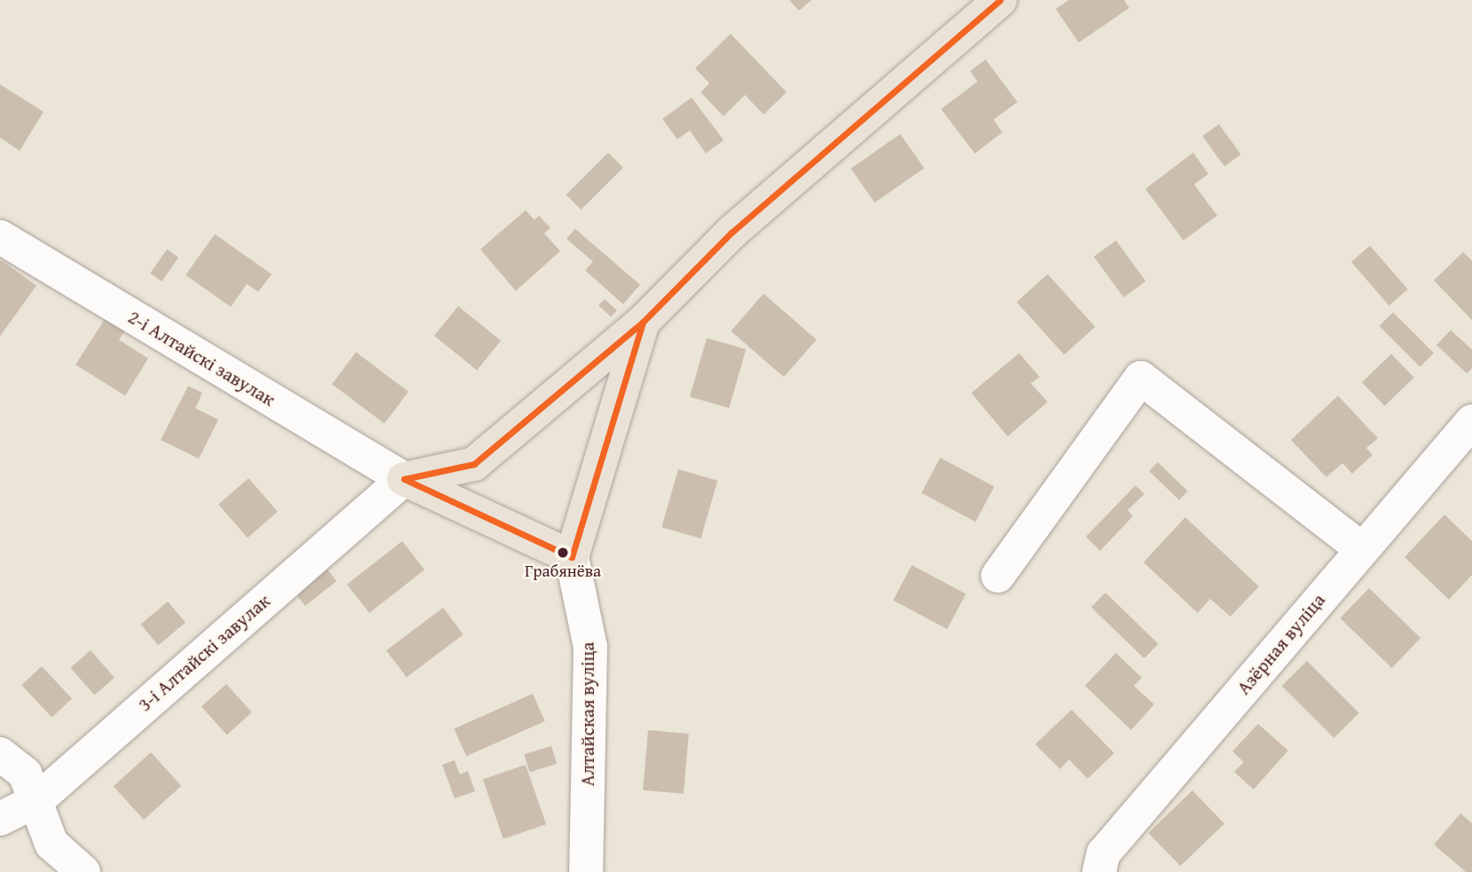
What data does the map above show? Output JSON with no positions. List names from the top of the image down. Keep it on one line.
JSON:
{"streets":{"main road":["Алтайская вуліца"],"street":["2-і Алтайскі завулак","Азёрная вуліца","3-і Алтайскі завулак"]},"crossings":[["2-і Алтайскі завулак","3-і Алтайскі завулак"],["2-і Алтайскі завулак","Алтайская вуліца"],["3-і Алтайскі завулак","Алтайская вуліца"]],"places":["Грабянёва"]}
